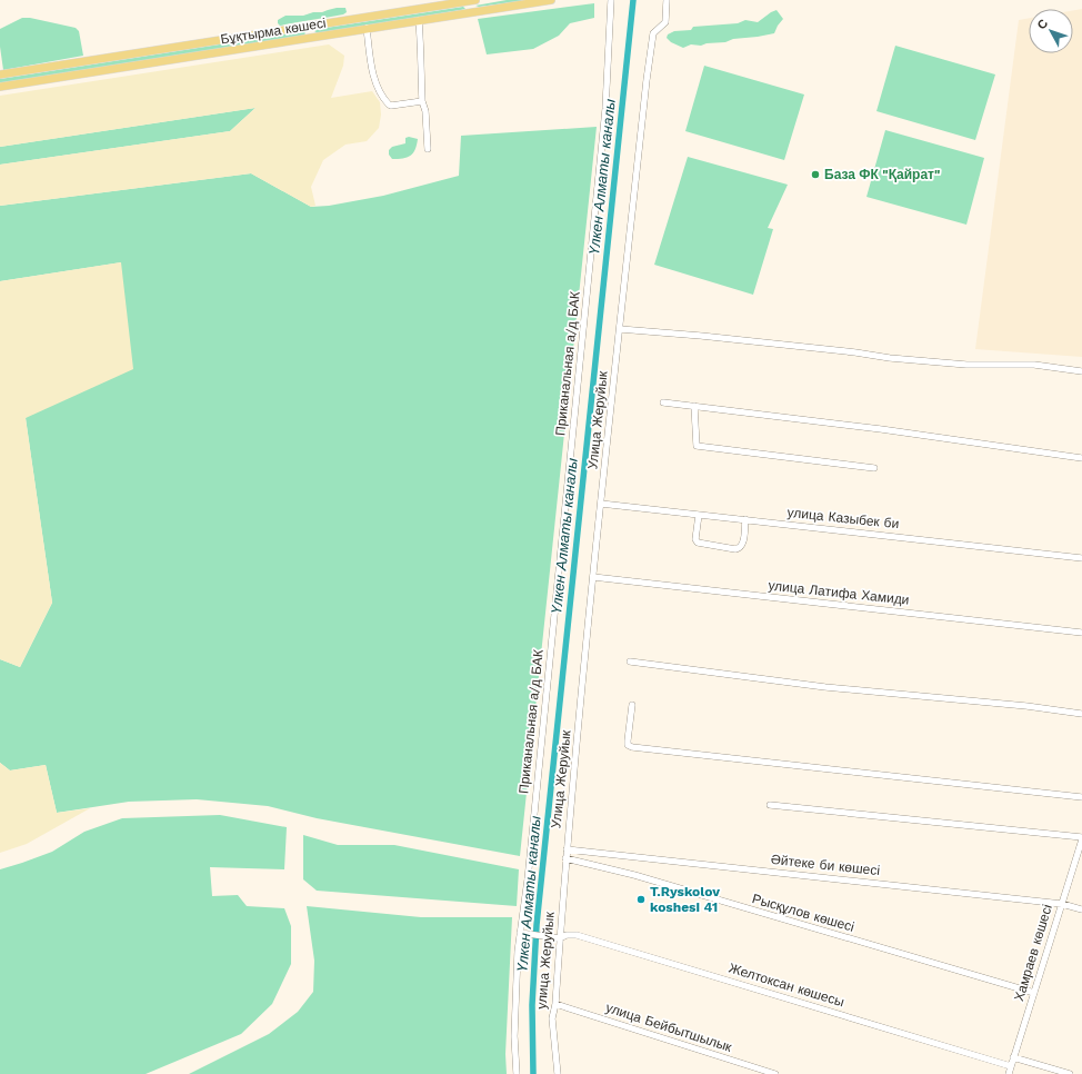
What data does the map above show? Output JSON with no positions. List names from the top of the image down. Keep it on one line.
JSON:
{"streets":{"main road":["Бұқтырма көшесі"],"street":["Приканальная а/д БАК","Улица Жеруйык","улица Казыбек би","улица Латифа Хамиди","Әйтеке би көшесі","Рысқұлов көшесі","Хамраев көшесі","улица Жеруйык","Желтоксан көшесы","улица Бейбытшылык"]},"crossings":[["Приканальная а/д БАК","Желтоксан көшесы"],["Улица Жеруйык","улица Казыбек би"],["Улица Жеруйык","улица Латифа Хамиди"],["Улица Жеруйык","Әйтеке би көшесі"],["Улица Жеруйык","улица Жеруйык"],["Әйтеке би көшесі","Хамраев көшесі"],["Әйтеке би көшесі","улица Жеруйык"],["Рысқұлов көшесі","Хамраев көшесі"],["Рысқұлов көшесі","улица Жеруйык"],["Хамраев көшесі","Желтоксан көшесы"],["улица Жеруйык","Желтоксан көшесы"],["улица Жеруйык","улица Бейбытшылык"]],"water":["Үлкен Алматы каналы"],"places":["База ФК \"Қайрат\"","T.Ryskolov koshesi 41"],"north":"top left"}
